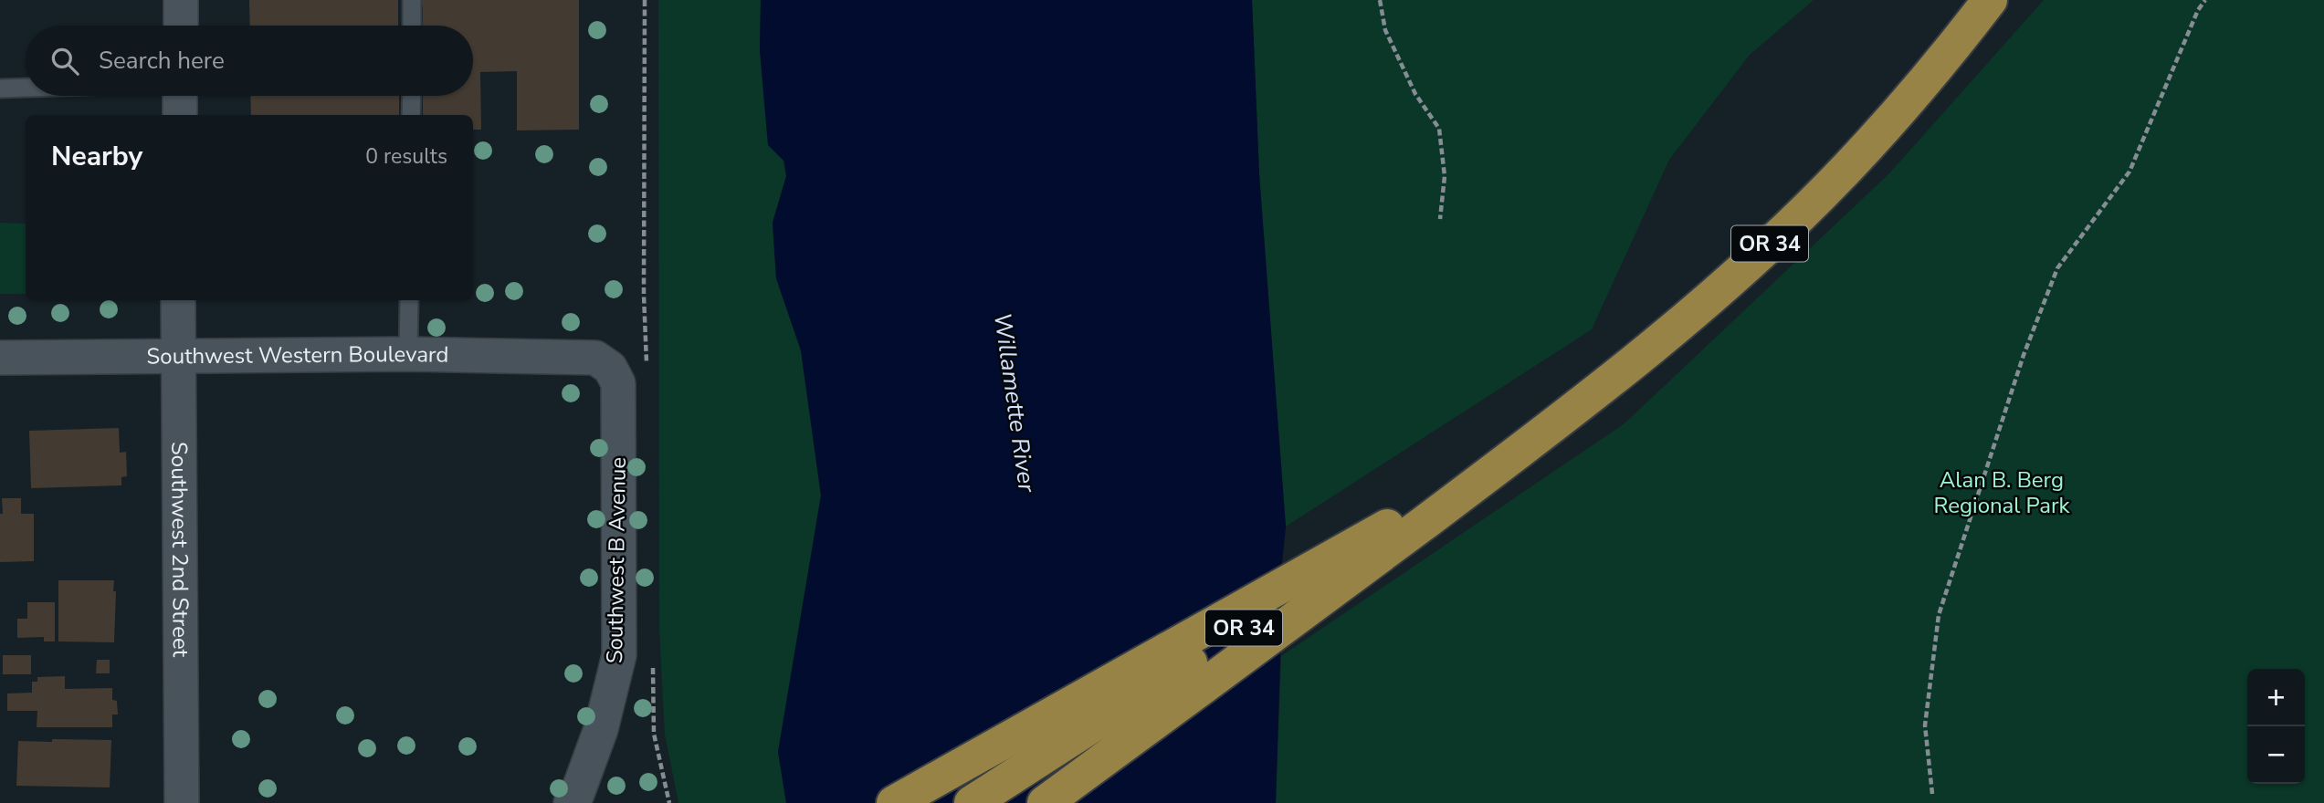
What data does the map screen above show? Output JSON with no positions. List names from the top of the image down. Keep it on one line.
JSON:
{"streets":{"highway":["OR 34"],"street":["Southwest Western Boulevard","Southwest 2nd Street","Southwest B Avenue"]},"crossings":[["Southwest Western Boulevard","Southwest 2nd Street"],["Southwest Western Boulevard","Southwest B Avenue"]],"water":["Willamette River"],"parks":["Alan B. Berg Regional Park"],"page":{"search":"Search here","heading":["Nearby","0 results"],"map_buttons":["+","−"]}}
